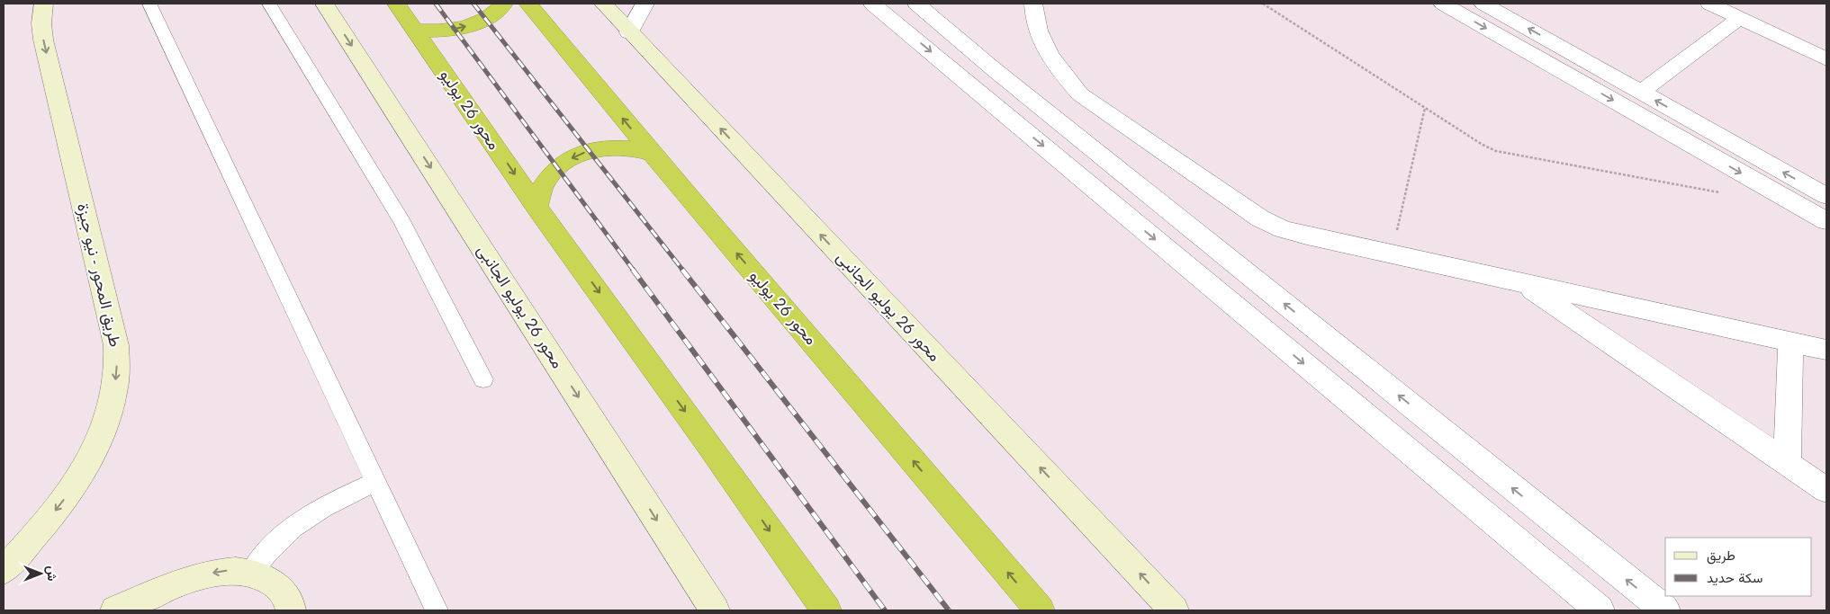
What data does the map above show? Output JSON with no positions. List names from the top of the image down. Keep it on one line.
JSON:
{"streets":{"highway":["محور 26 يوليو"],"main road":["طريق المحور - نيو جيزة","محور 26 يوليو الجانبى"]},"one_way":["طريق المحور - نيو جيزة"],"legend":["طريق","سكة حديد"],"north":"right"}
